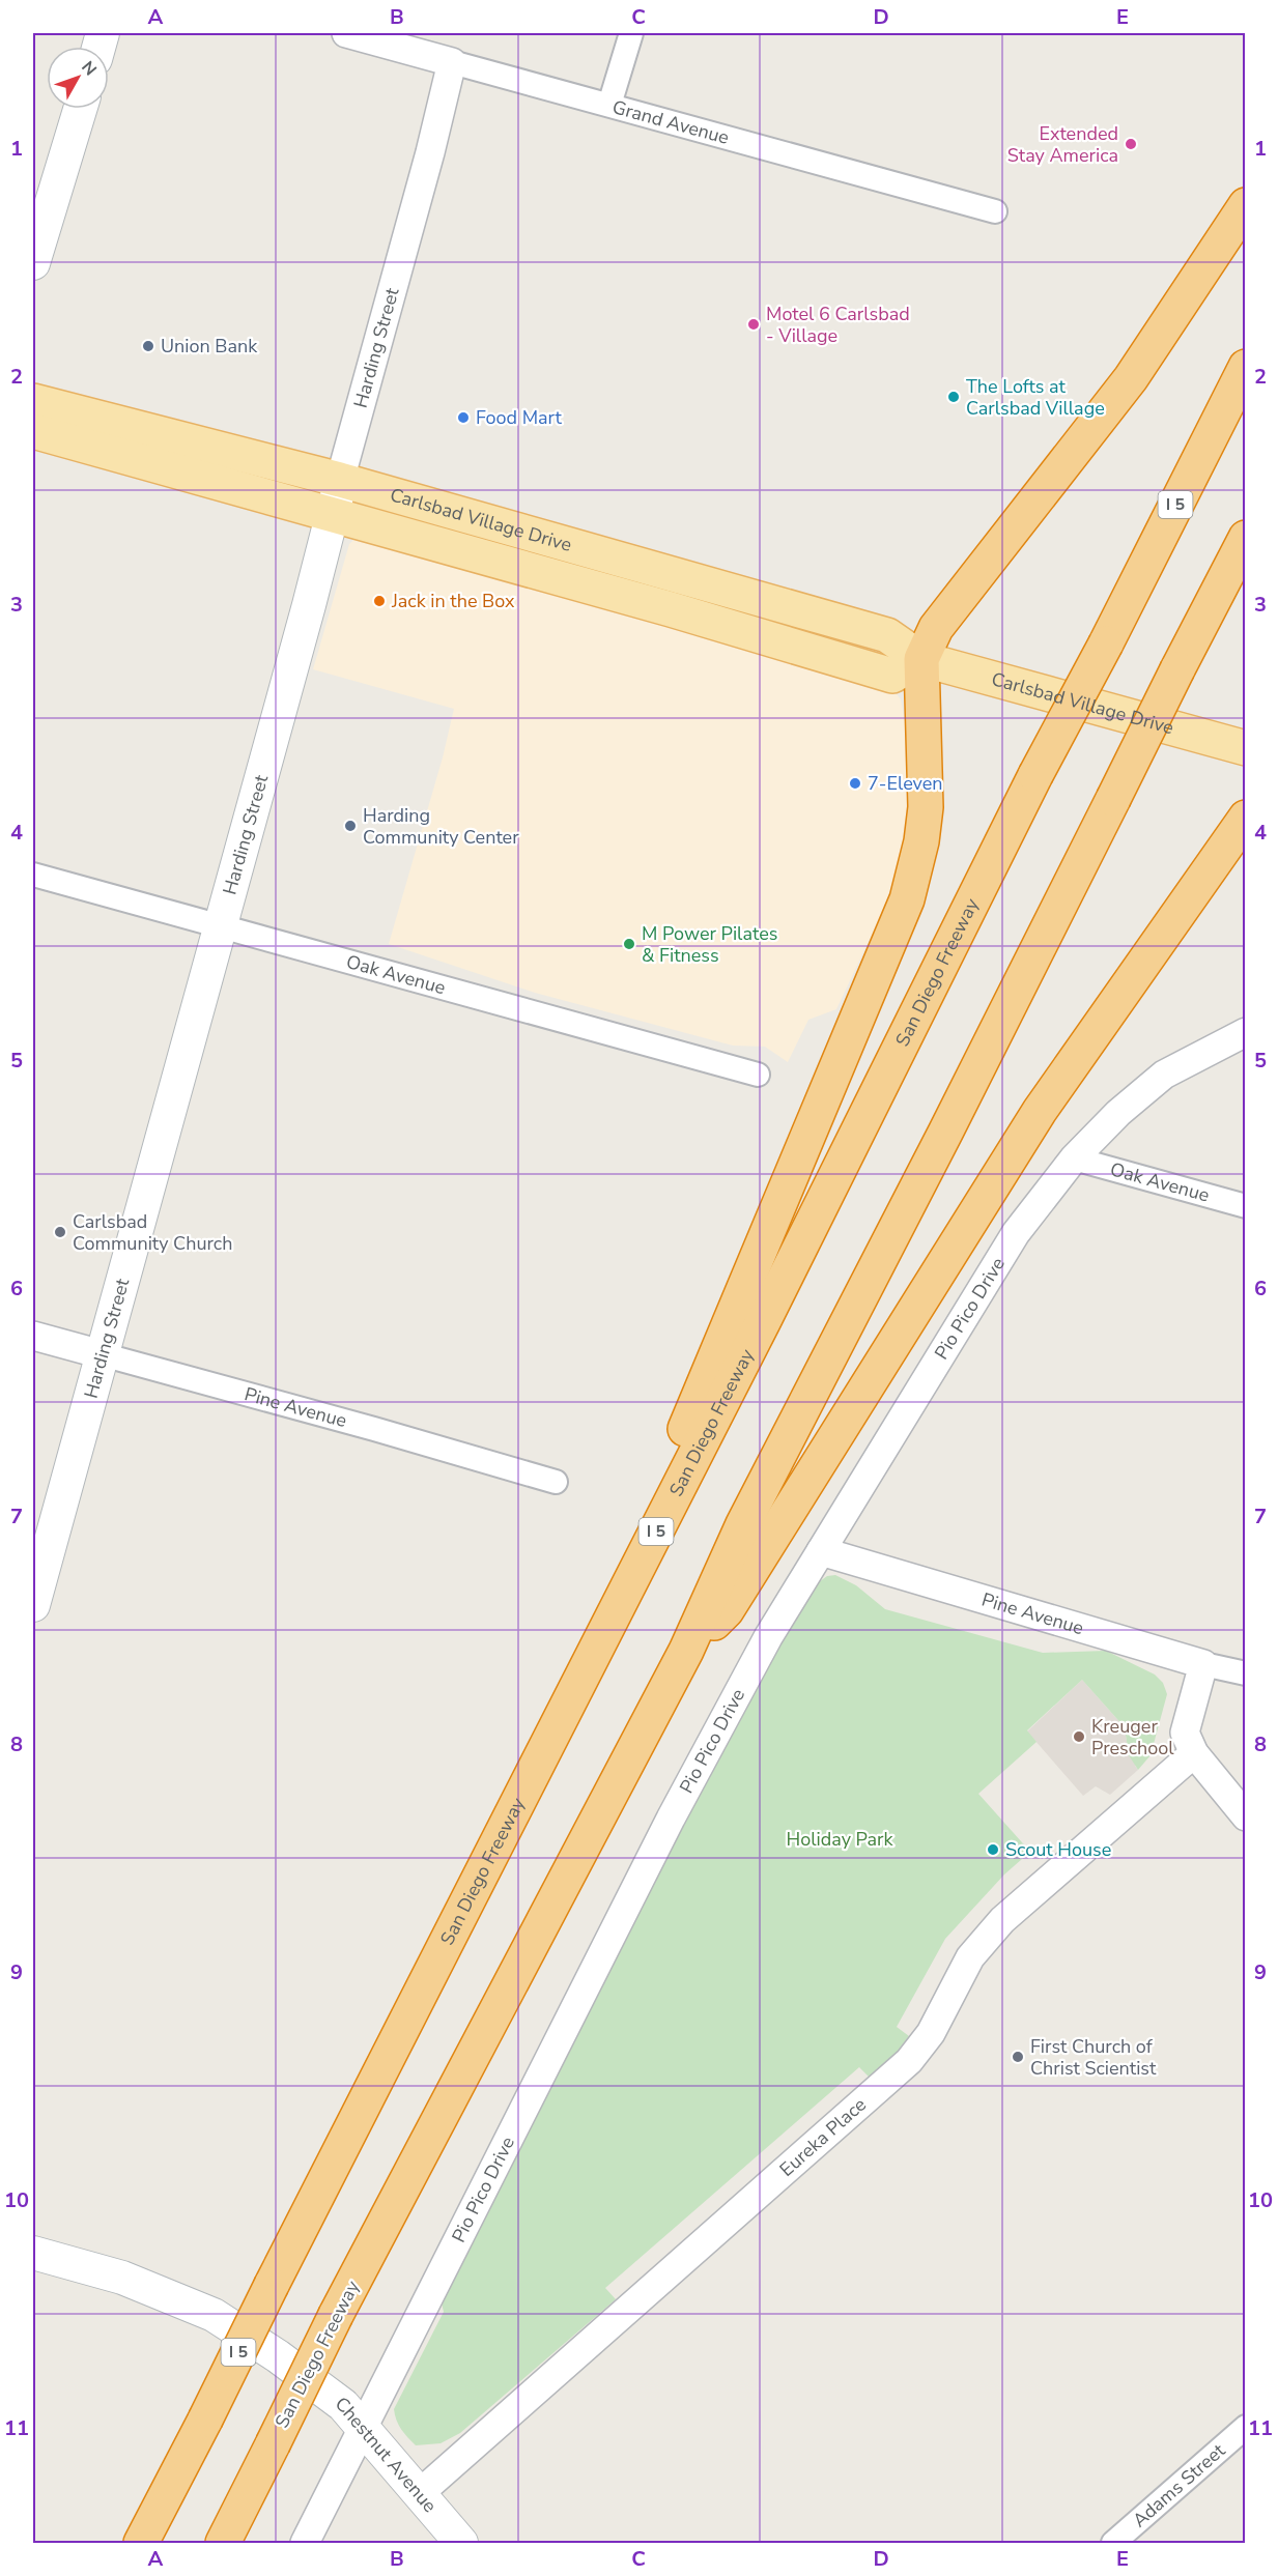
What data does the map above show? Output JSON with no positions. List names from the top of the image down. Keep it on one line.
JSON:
{"streets":{"highway":["I 5","San Diego Freeway"],"main road":["Harding Street","Carlsbad Village Drive","Chestnut Avenue"],"street":["Grand Avenue","Oak Avenue","Pio Pico Drive","Pine Avenue","Eureka Place","Adams Street"]},"crossings":[["Grand Avenue","Harding Street"],["Harding Street","Carlsbad Village Drive"],["Harding Street","Oak Avenue"],["Harding Street","Pine Avenue"],["Oak Avenue","Pio Pico Drive"],["Pio Pico Drive","Pine Avenue"],["Pio Pico Drive","Chestnut Avenue"],["Eureka Place","Chestnut Avenue"]],"parks":["Holiday Park"],"places":["Extended Stay America","Motel 6 Carlsbad - Village","Union Bank","The Lofts at Carlsbad Village","Food Mart","Jack in the Box","7-Eleven","Harding Community Center","M Power Pilates & Fitness","Carlsbad Community Church","Kreuger Preschool","Scout House","First Church of Christ Scientist"],"north":"top right","grid":{"columns":["A","B","C","D","E"],"rows":["1","2","3","4","5","6","7","8","9","10","11"]}}
